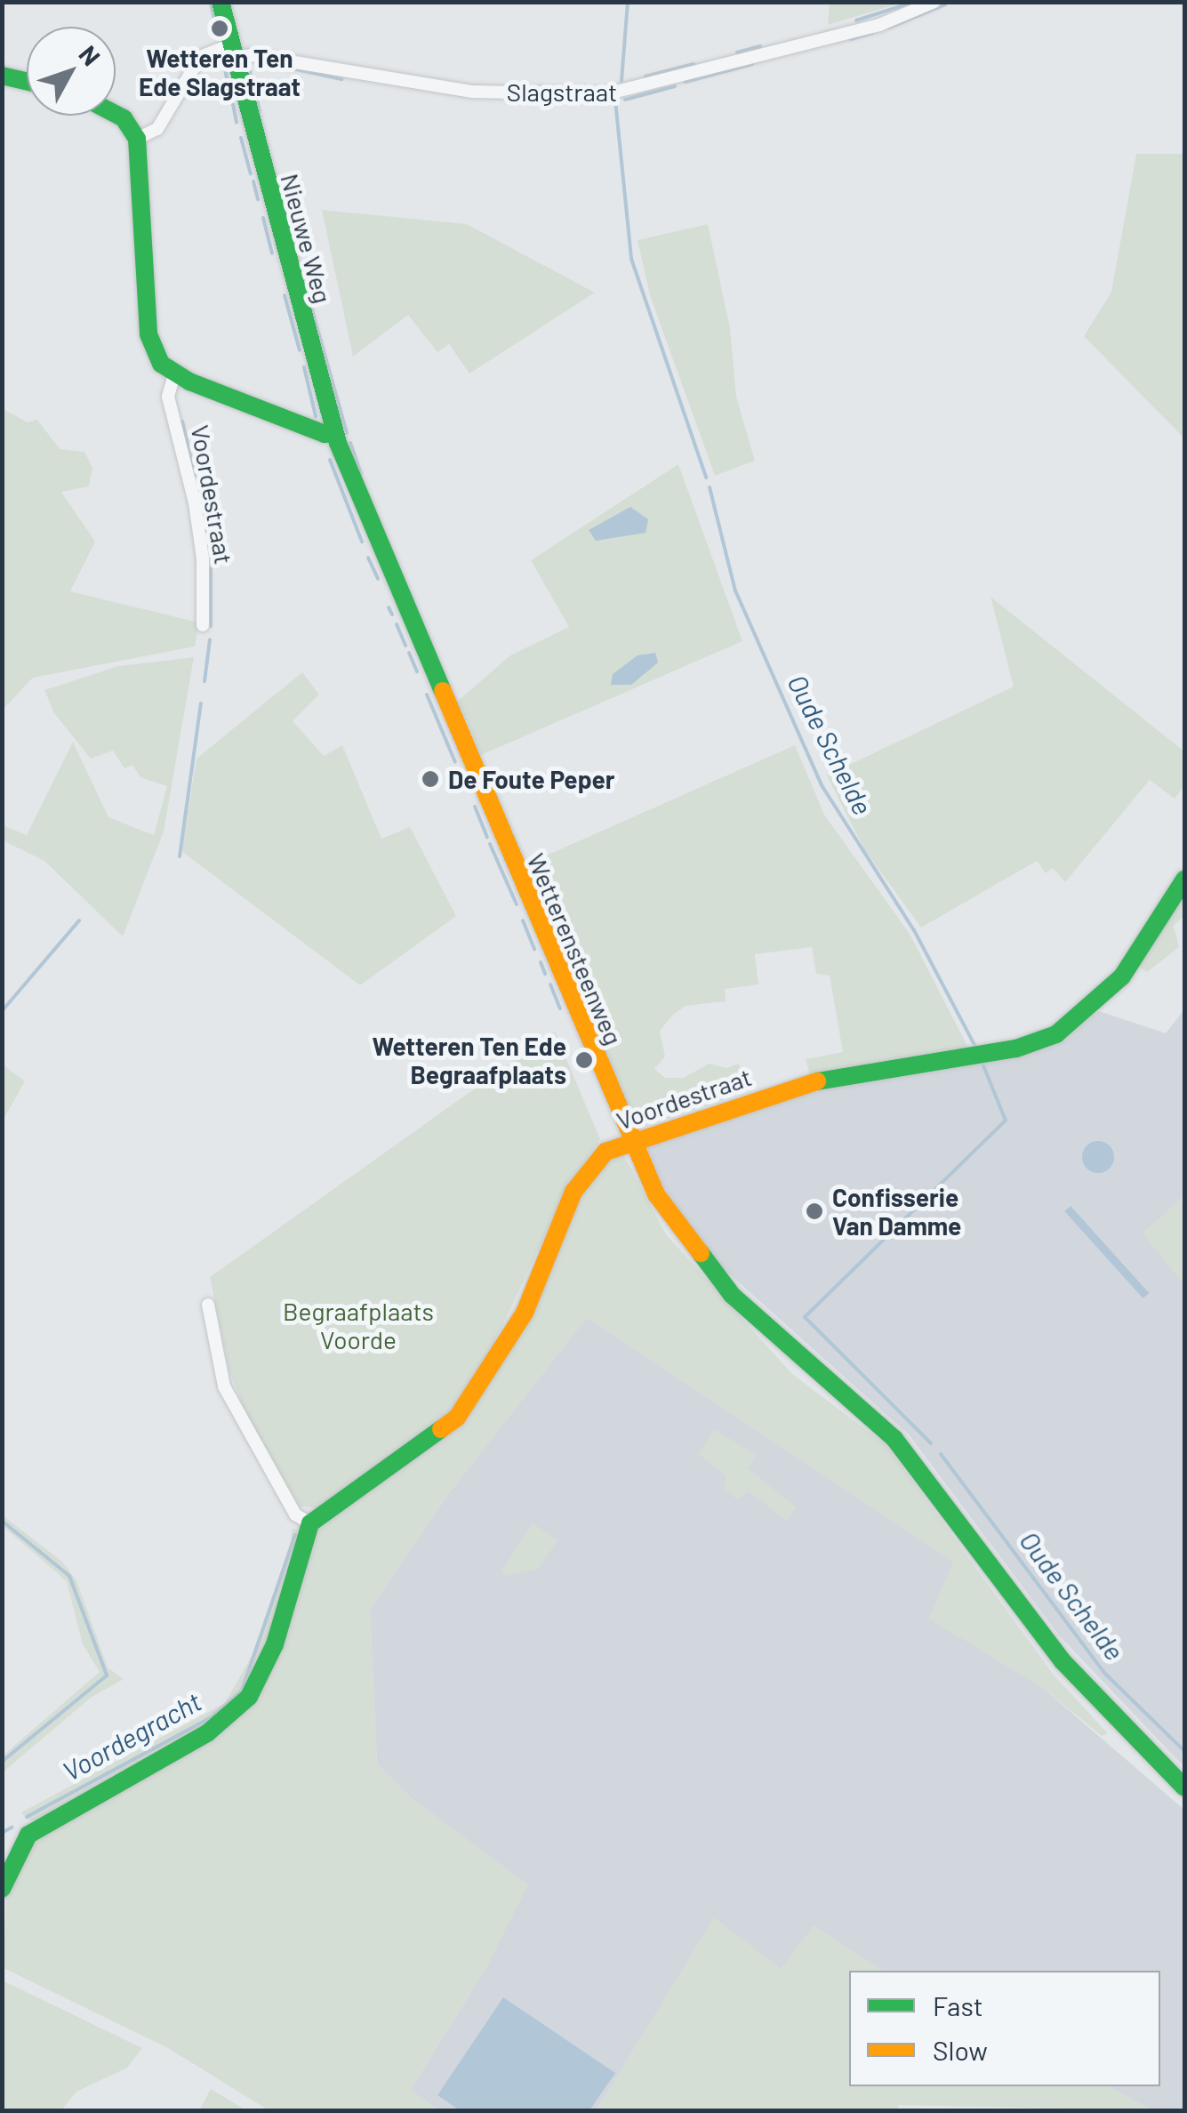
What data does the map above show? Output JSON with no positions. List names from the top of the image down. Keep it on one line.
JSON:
{"streets":{"street":["Slagstraat","Nieuwe Weg","Voordestraat","Wetterensteenweg"]},"crossings":[["Slagstraat","Nieuwe Weg"],["Nieuwe Weg","Wetterensteenweg"],["Voordestraat","Wetterensteenweg"]],"water":["Oude Schelde","Voordegracht"],"parks":["Begraafplaats Voorde"],"places":["Wetteren Ten Ede Slagstraat","De Foute Peper","Wetteren Ten Ede Begraafplaats","Confisserie Van Damme"],"legend":["Fast","Slow"],"north":"top right"}
